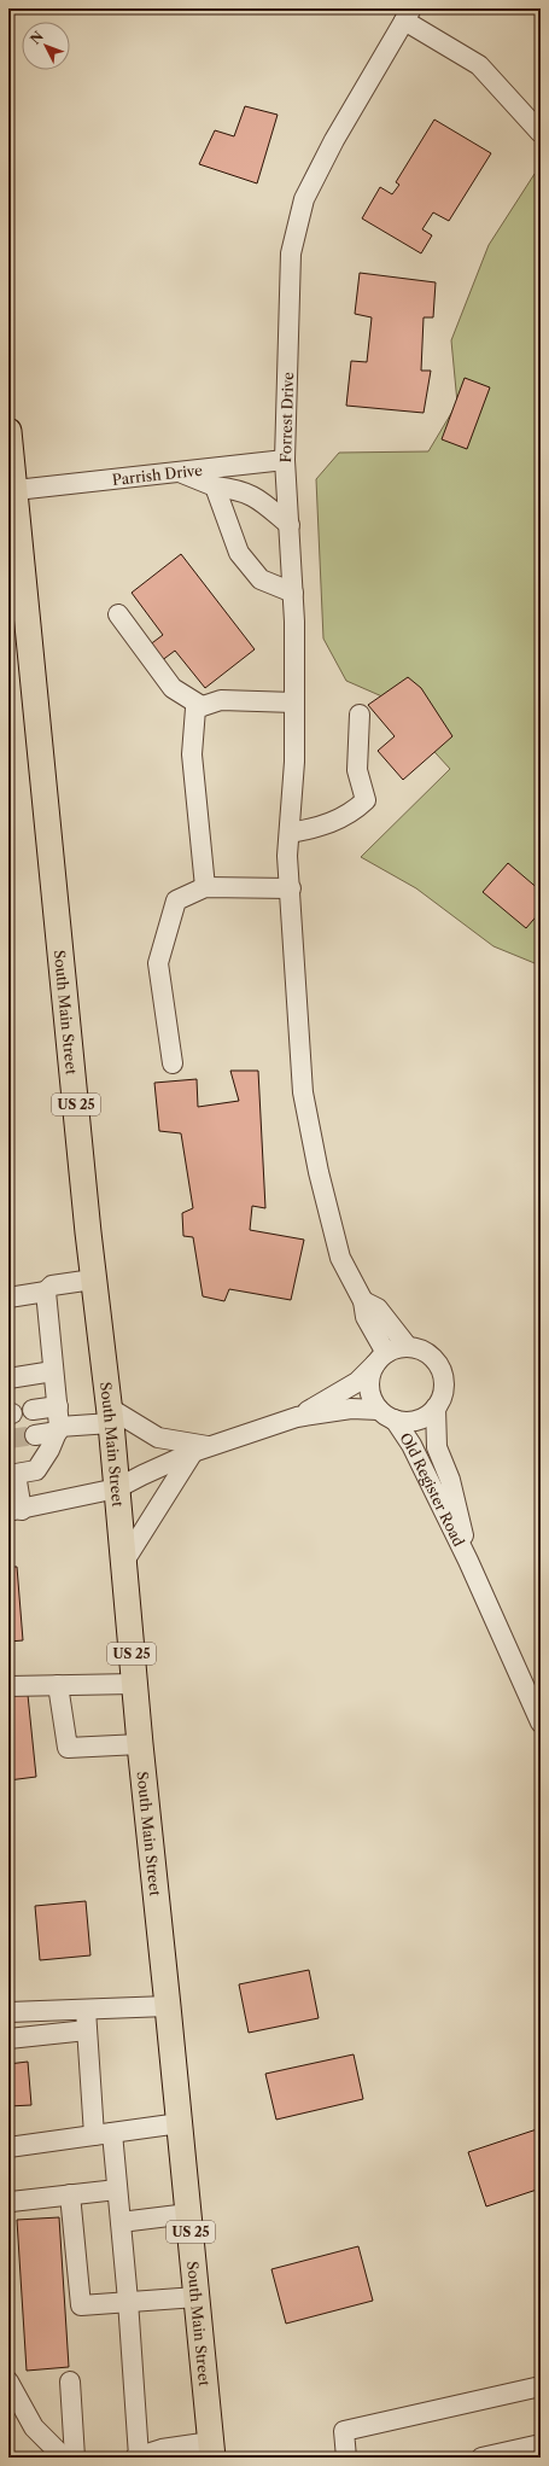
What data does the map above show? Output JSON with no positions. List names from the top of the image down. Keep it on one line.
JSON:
{"streets":{"main road":["South Main Street","US 25"],"street":["Forrest Drive","Parrish Drive","Old Register Road"]},"crossings":[["Forrest Drive","Parrish Drive"],["Forrest Drive","Old Register Road"],["Parrish Drive","South Main Street"],["South Main Street","Old Register Road"]],"north":"top left"}
